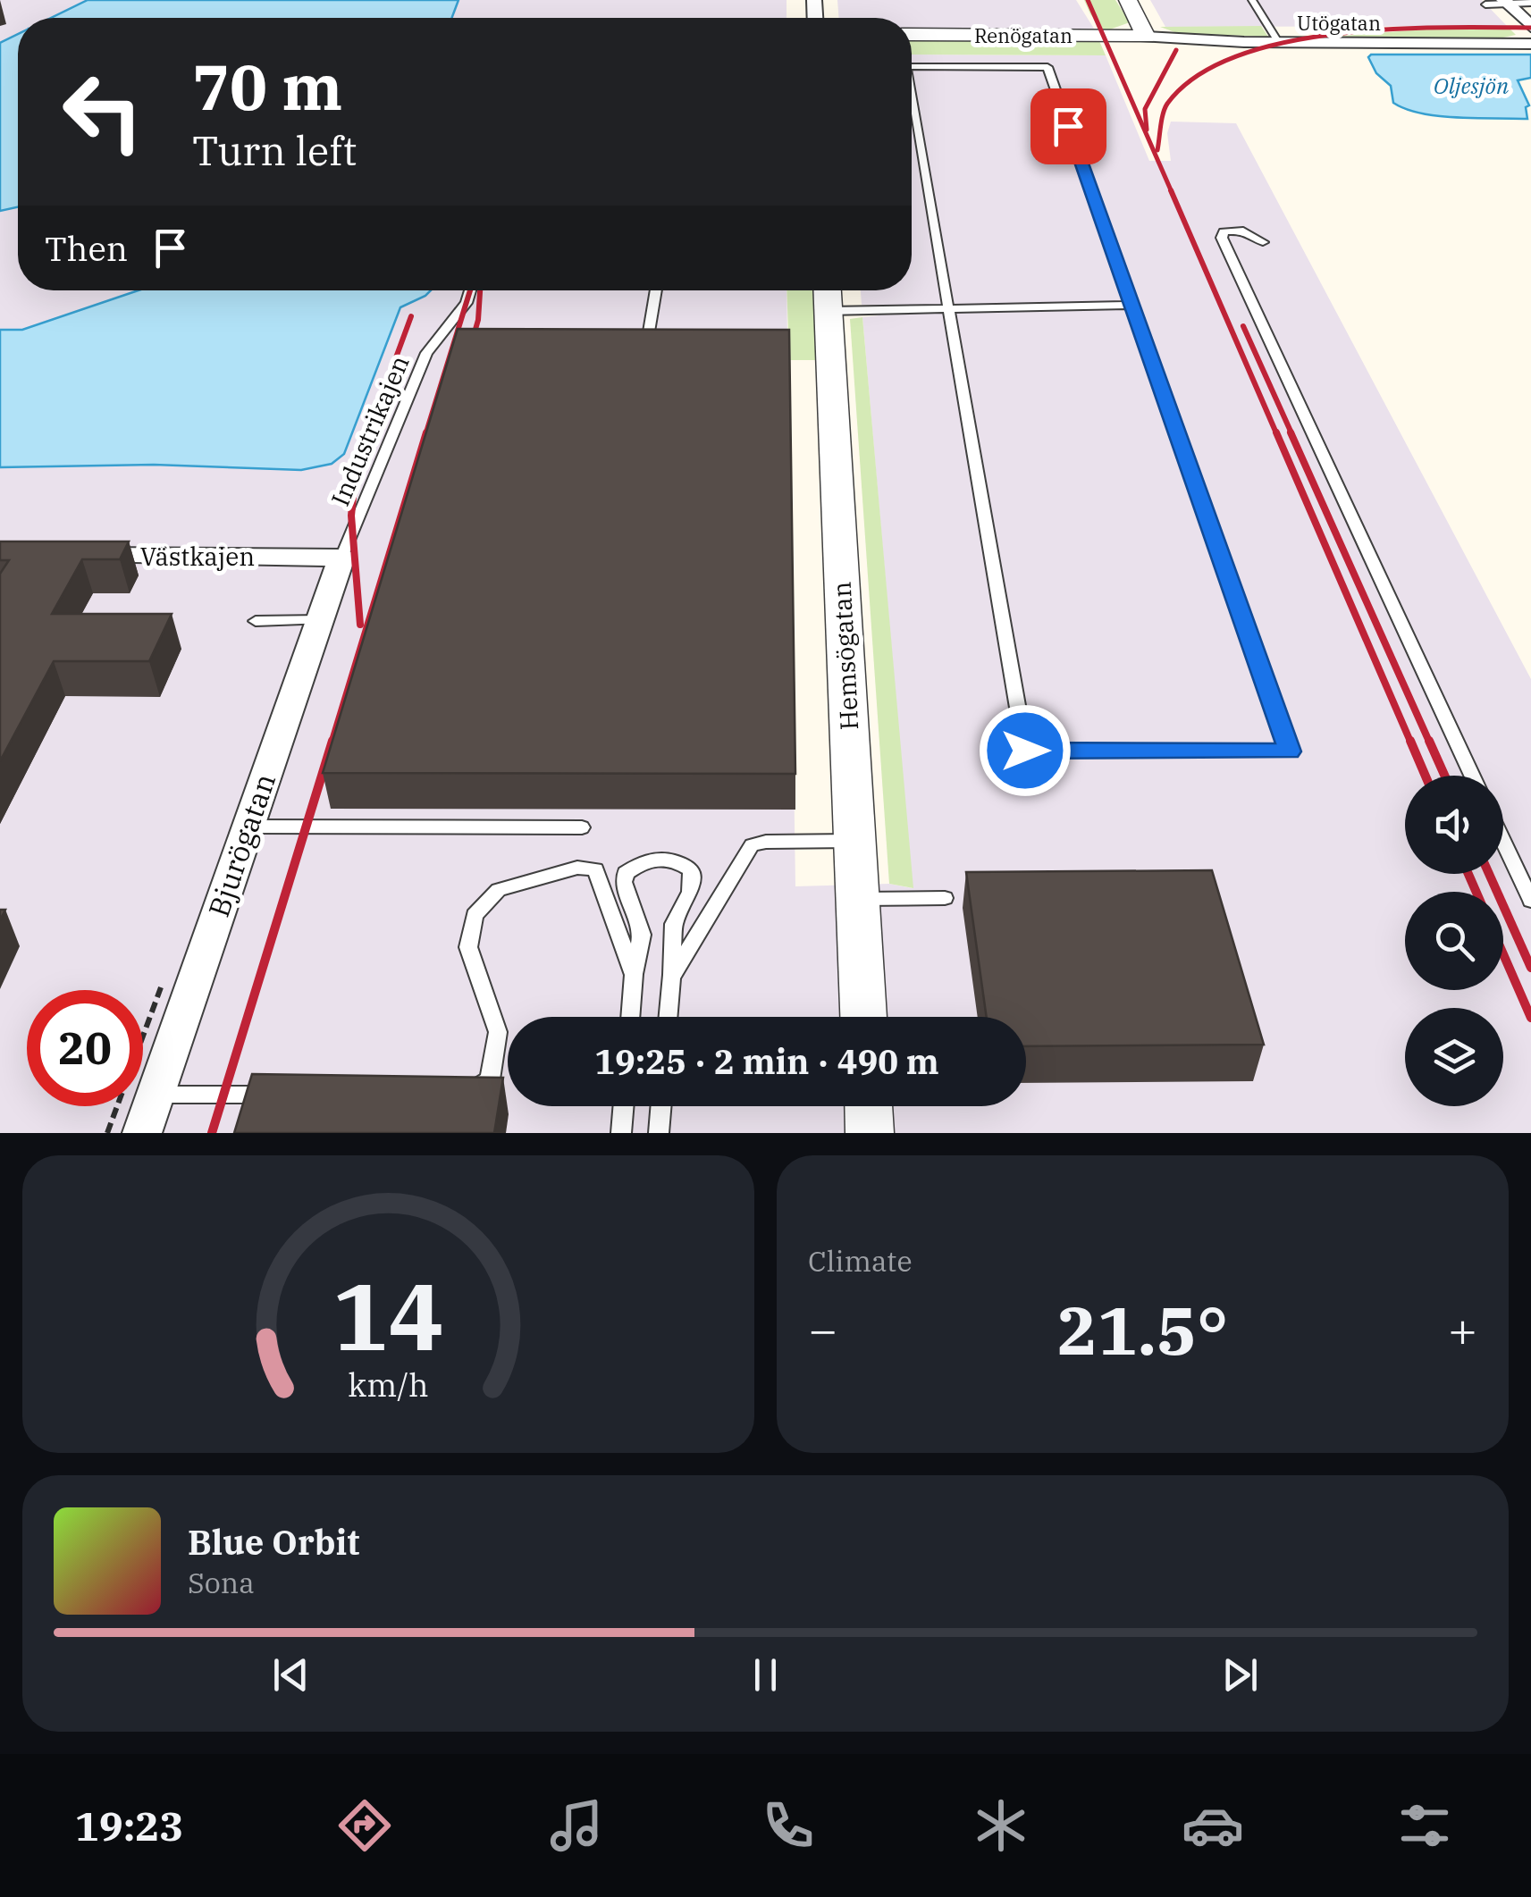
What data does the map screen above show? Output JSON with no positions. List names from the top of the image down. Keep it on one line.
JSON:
{"streets":{"street":["Utögatan","Renögatan","Västkajen","Hemsögatan","Bjurögatan"],"lane":["Industrikajen"]},"crossings":[["Utögatan","Renögatan"],["Industrikajen","Västkajen"],["Industrikajen","Bjurögatan"],["Västkajen","Bjurögatan"]],"water":["Oljesjön"],"page":{"turn":["70 m","Turn left"],"then":"Then","limit":"20","trip":"19:25 · 2 min · 490 m","tile":"Climate","heat":["−","21.5°","+"],"song":["Blue Orbit","Sona"],"tabs":"19:23","gauge":["14","km/h"]}}
